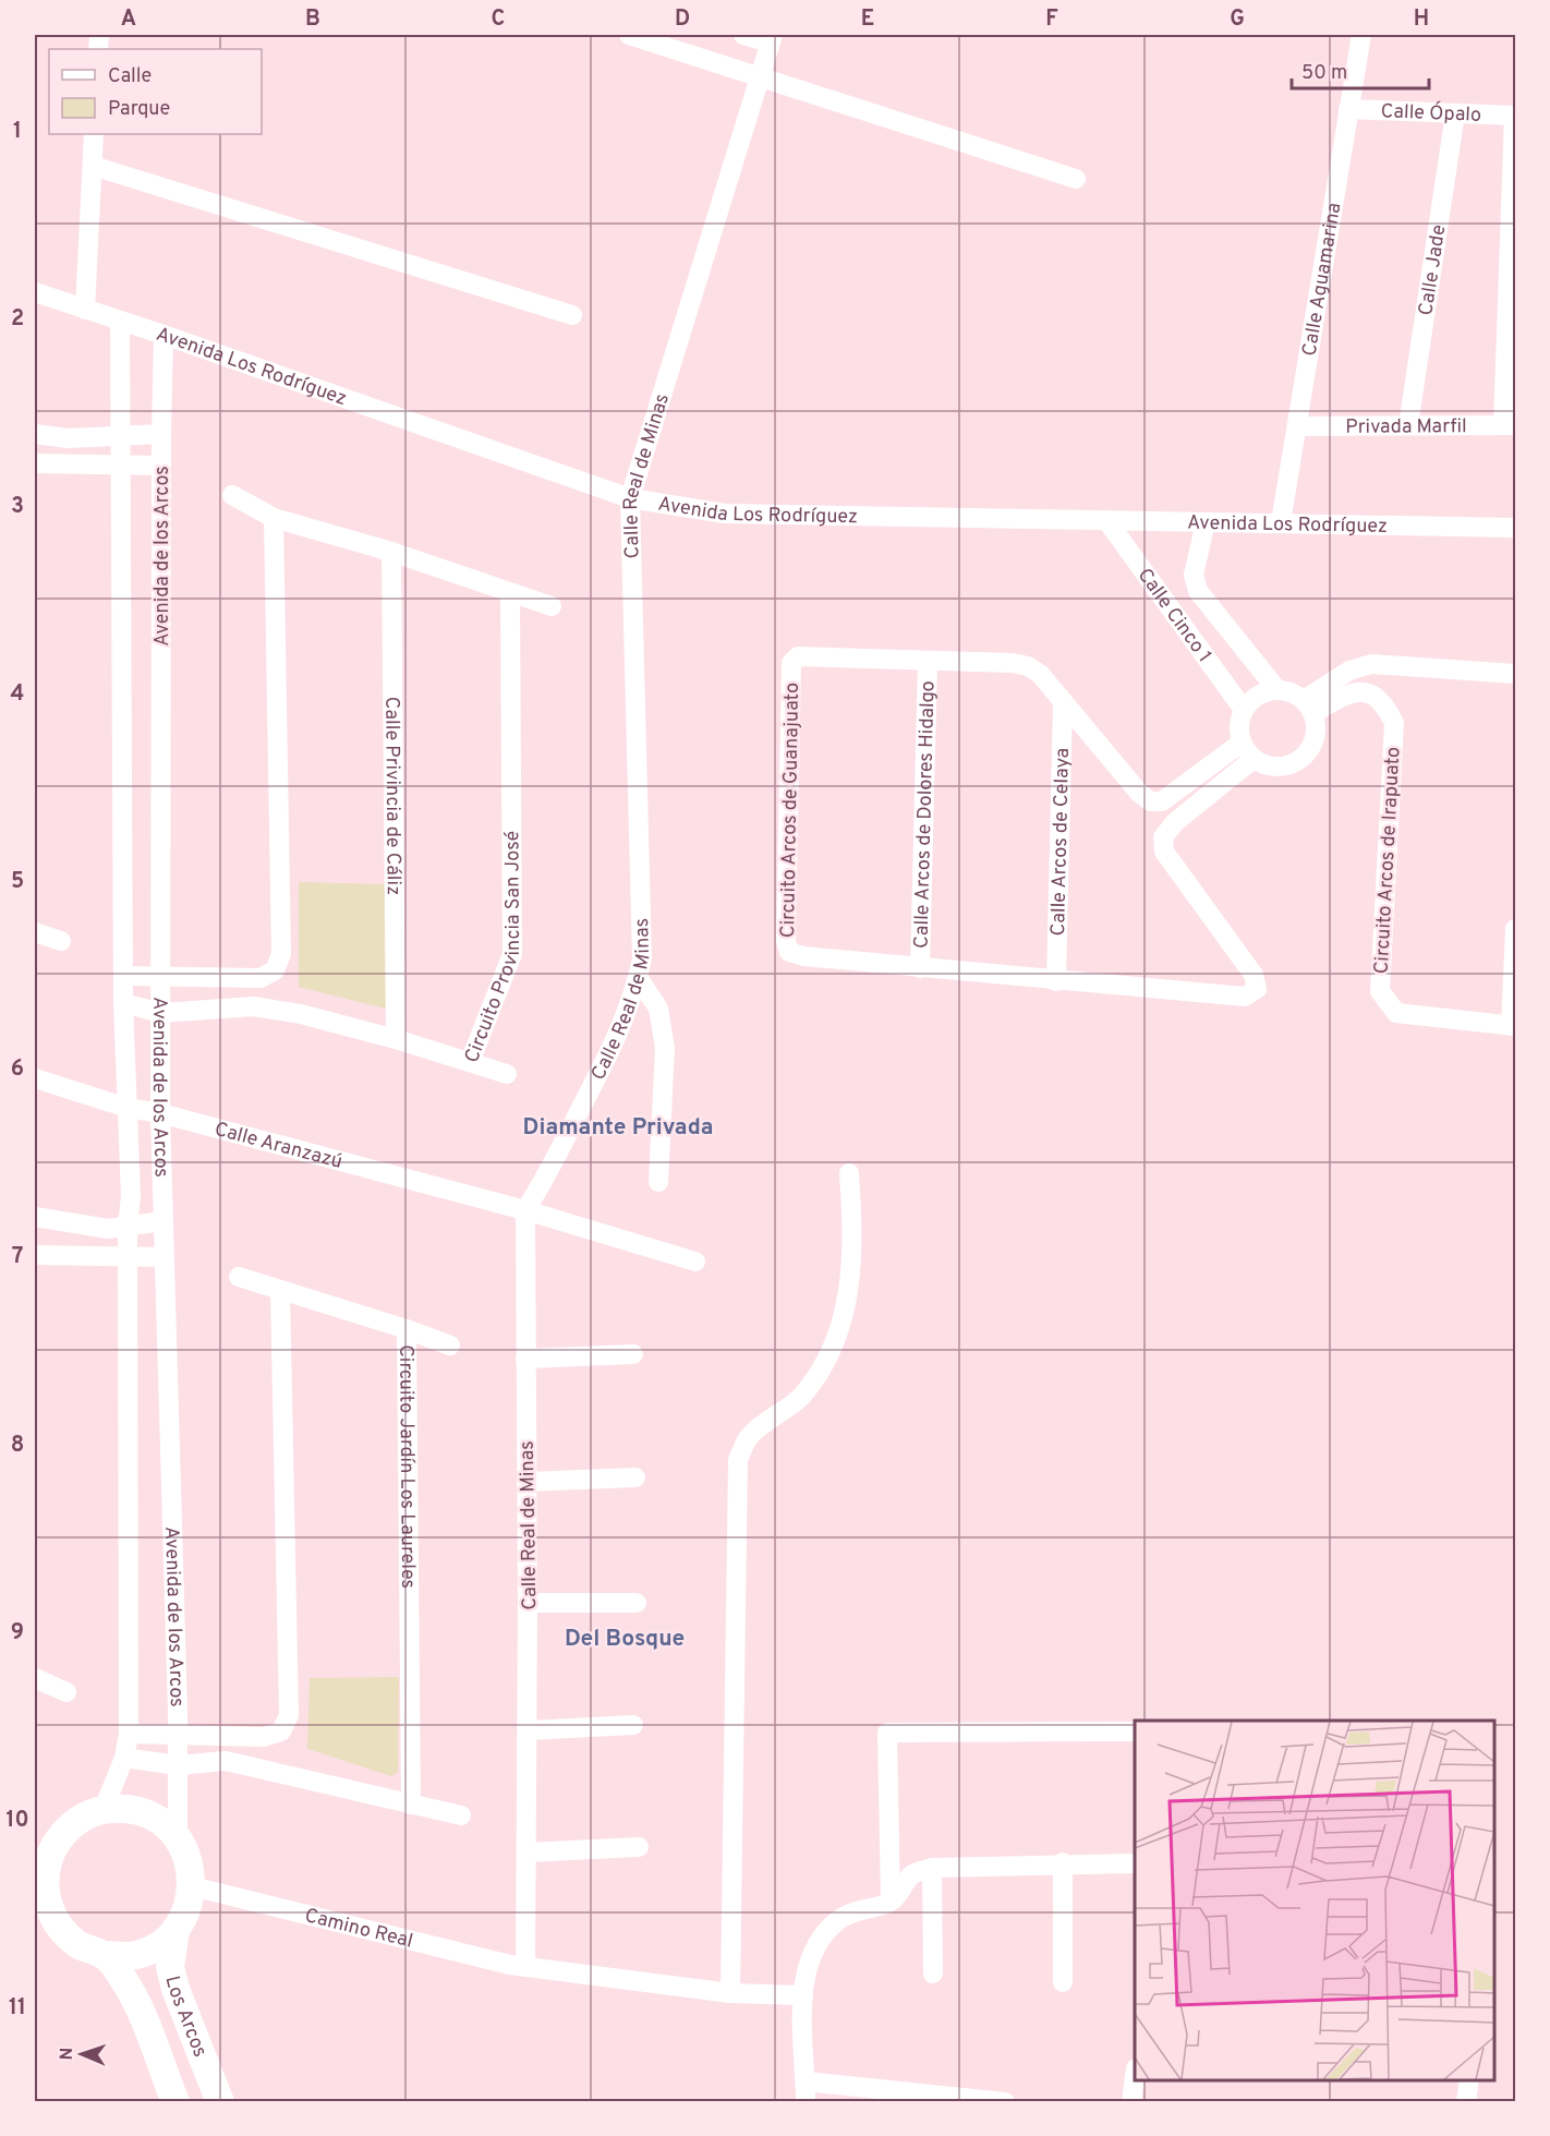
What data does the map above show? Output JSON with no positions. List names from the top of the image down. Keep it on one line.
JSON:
{"streets":{"main road":["Los Arcos"],"street":["Calle Ópalo","Calle Jade","Calle Aguamarina","Avenida Los Rodríguez","Privada Marfil","Calle Real de Minas","Avenida de los Arcos","Calle Cinco 1","Calle Privincia de Cáliz","Circuito Arcos de Guanajuato","Calle Arcos de Dolores Hidalgo","Calle Arcos de Celaya","Circuito Arcos de Irapuato","Circuito Provincia San José","Calle Aranzazú","Circuito Jardín Los Laureles","Camino Real"]},"crossings":[["Calle Ópalo","Calle Jade"],["Calle Ópalo","Calle Aguamarina"],["Calle Jade","Privada Marfil"],["Calle Aguamarina","Avenida Los Rodríguez"],["Calle Aguamarina","Privada Marfil"],["Avenida Los Rodríguez","Calle Real de Minas"],["Avenida Los Rodríguez","Avenida de los Arcos"],["Avenida Los Rodríguez","Calle Cinco 1"],["Calle Real de Minas","Calle Aranzazú"],["Calle Real de Minas","Camino Real"],["Avenida de los Arcos","Circuito Provincia San José"],["Avenida de los Arcos","Calle Aranzazú"],["Avenida de los Arcos","Camino Real"],["Avenida de los Arcos","Los Arcos"],["Calle Cinco 1","Circuito Arcos de Guanajuato"],["Calle Cinco 1","Circuito Arcos de Irapuato"],["Calle Privincia de Cáliz","Circuito Provincia San José"],["Circuito Arcos de Guanajuato","Calle Arcos de Dolores Hidalgo"],["Circuito Arcos de Guanajuato","Calle Arcos de Celaya"],["Circuito Arcos de Guanajuato","Circuito Arcos de Irapuato"],["Camino Real","Los Arcos"]],"districts":["Diamante Privada","Del Bosque"],"legend":["Calle","Parque"],"scale_bar":"50 m","north":"left","grid":{"columns":["A","B","C","D","E","F","G","H"],"rows":["1","2","3","4","5","6","7","8","9","10","11"]}}
